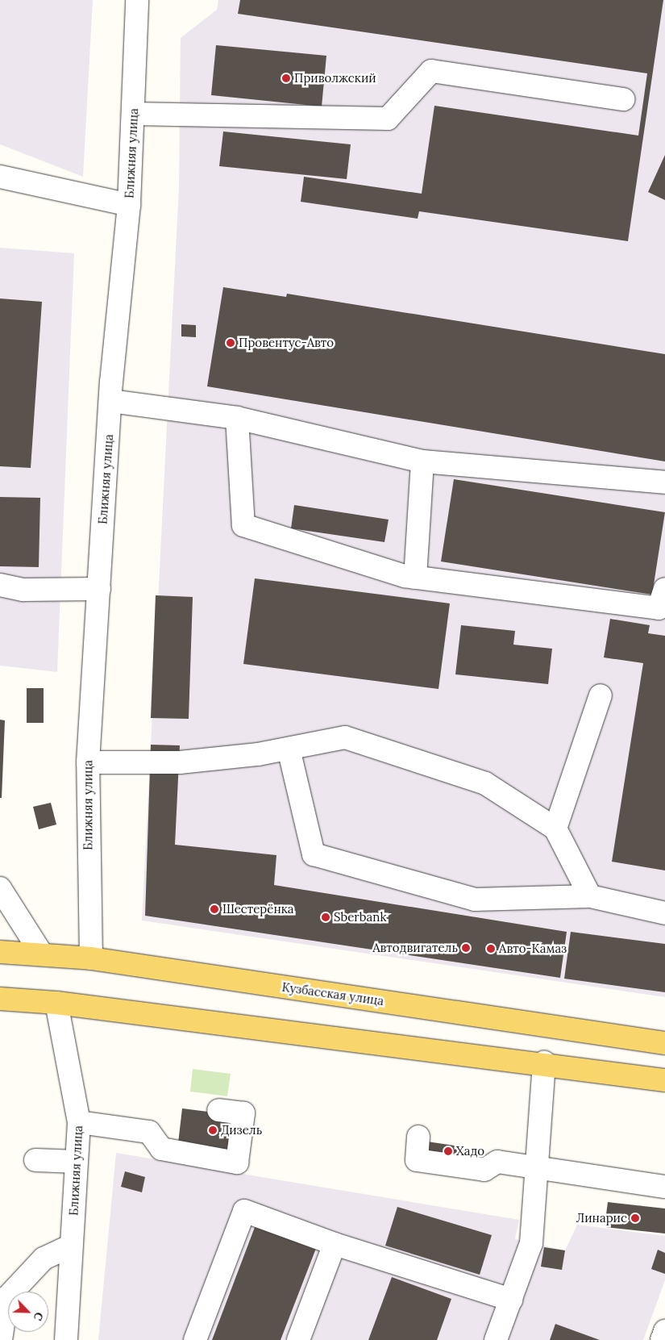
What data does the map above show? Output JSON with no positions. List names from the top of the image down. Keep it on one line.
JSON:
{"streets":{"main road":["Кузбасская улица"],"street":["Ближняя улица"]},"crossings":[["Ближняя улица","Кузбасская улица"]],"places":["Приволжский","Провентус-Авто","Шестерёнка","Sberbank","Автодвигатель","Авто-Камаз","Дизель","Хадо","Линарис"],"north":"bottom right"}
